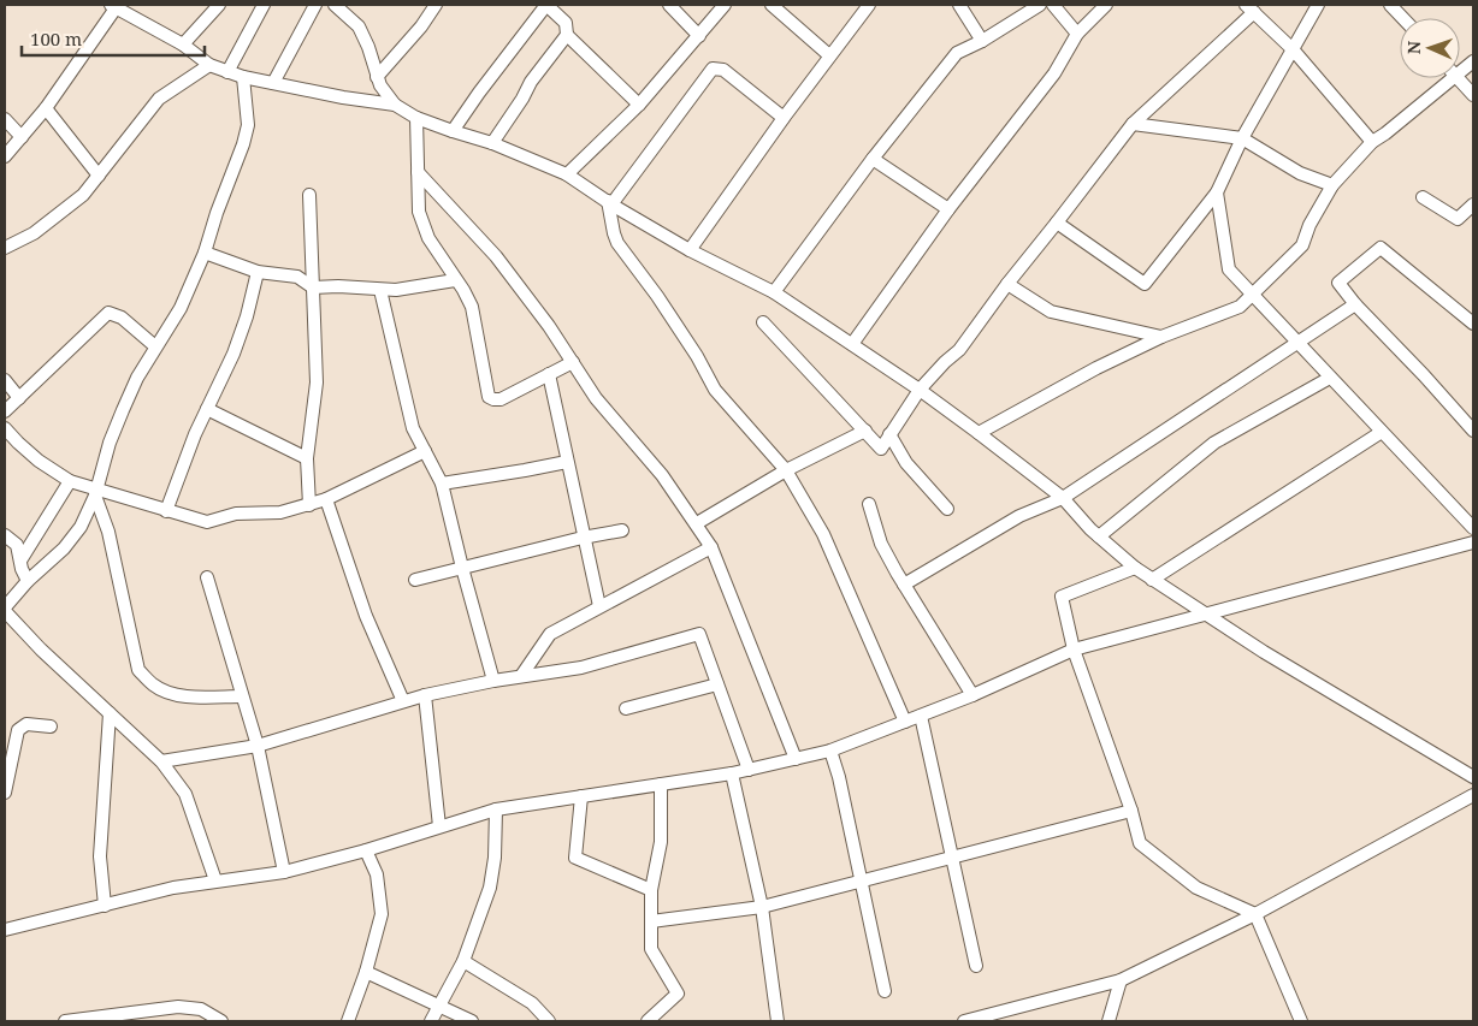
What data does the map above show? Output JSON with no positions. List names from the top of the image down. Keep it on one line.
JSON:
{"scale_bar":"100 m","north":"left"}
